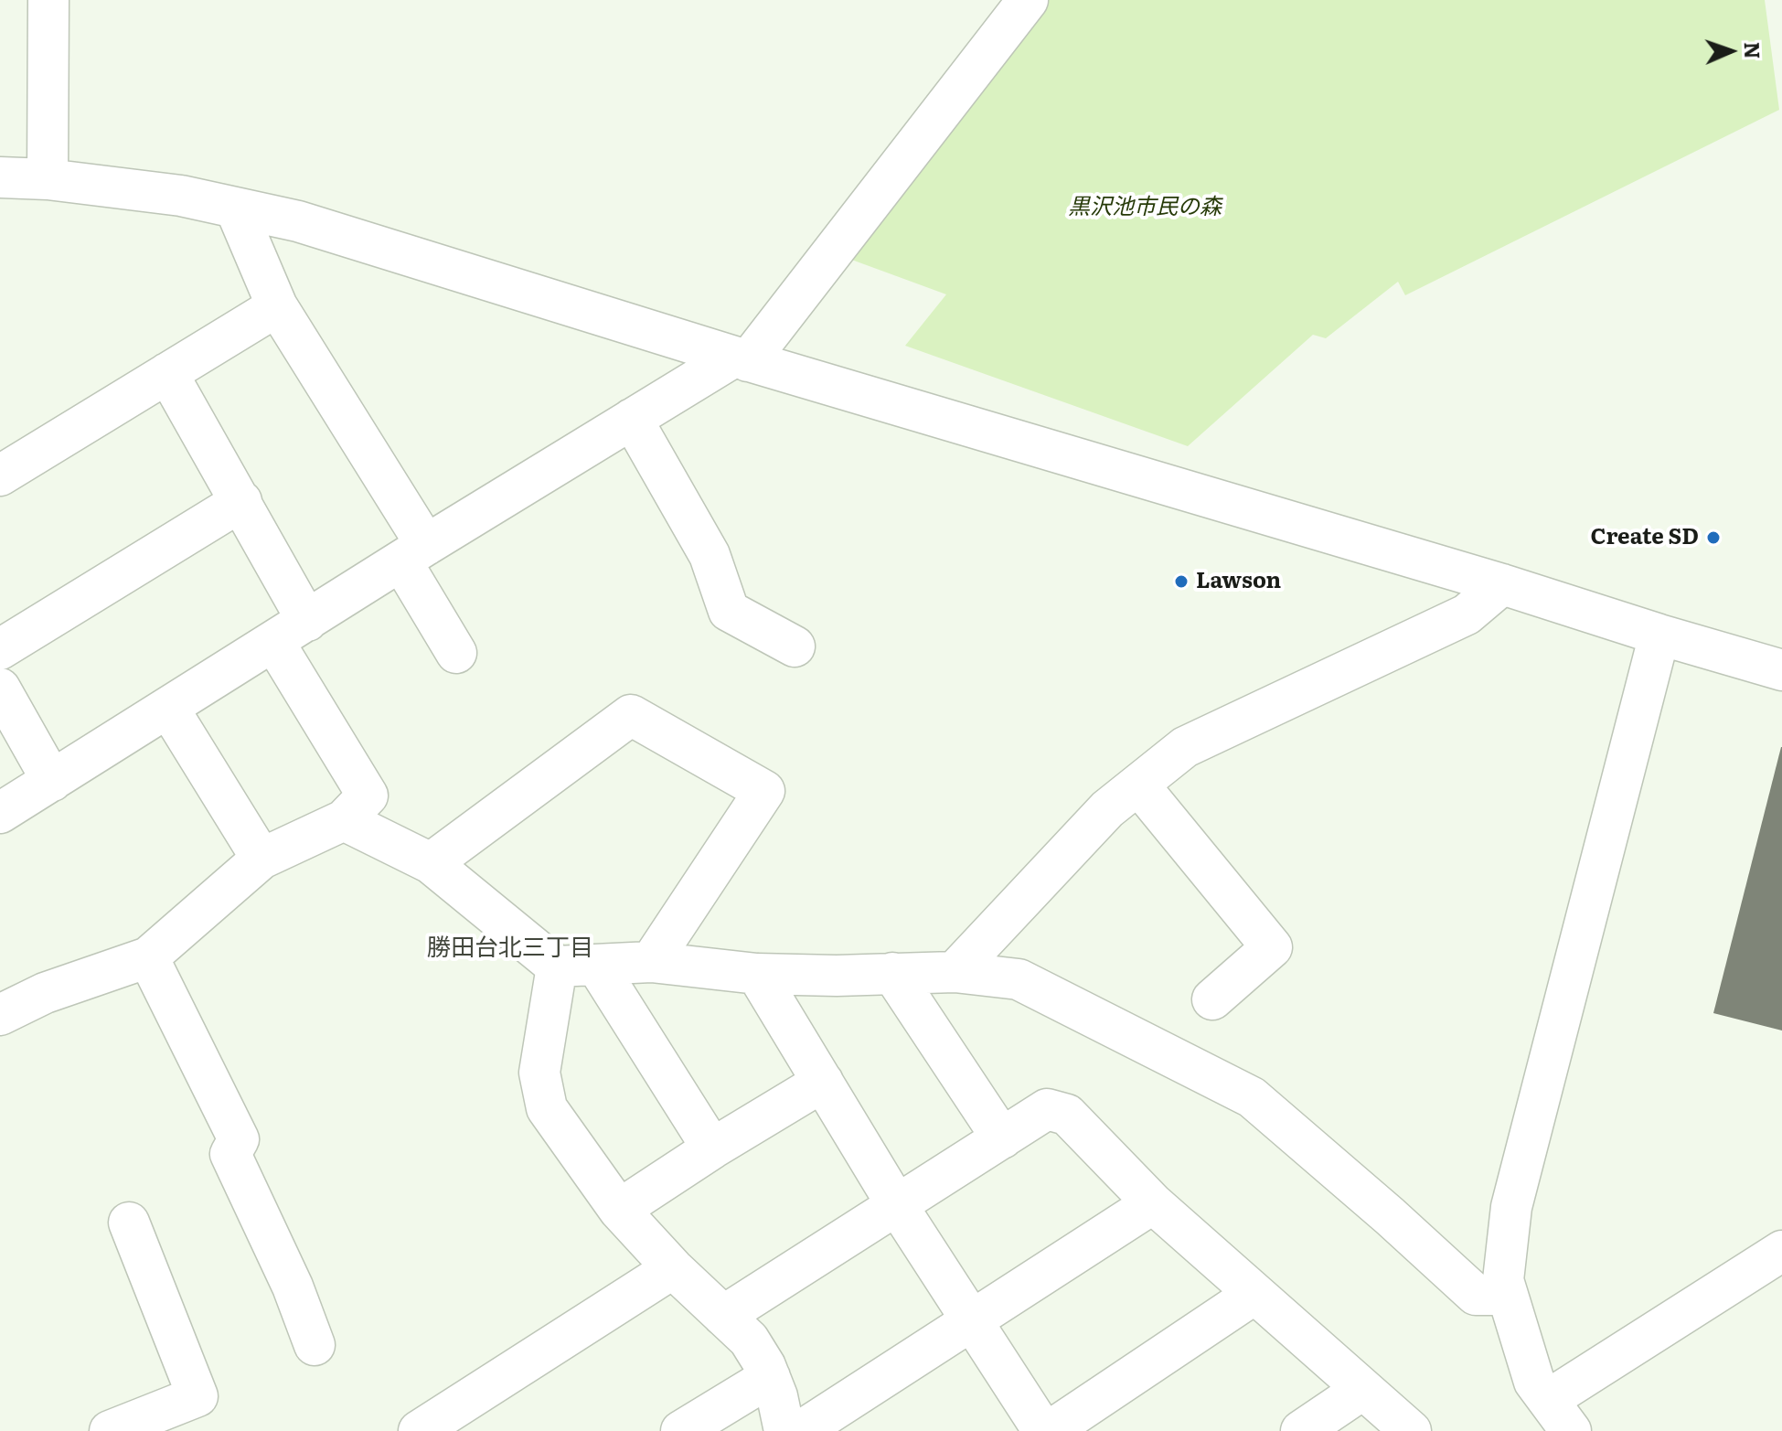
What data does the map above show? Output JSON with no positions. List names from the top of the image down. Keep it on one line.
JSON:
{"districts":["勝田台北三丁目"],"parks":["黒沢池市民の森"],"places":["Create SD","Lawson"],"north":"right"}
